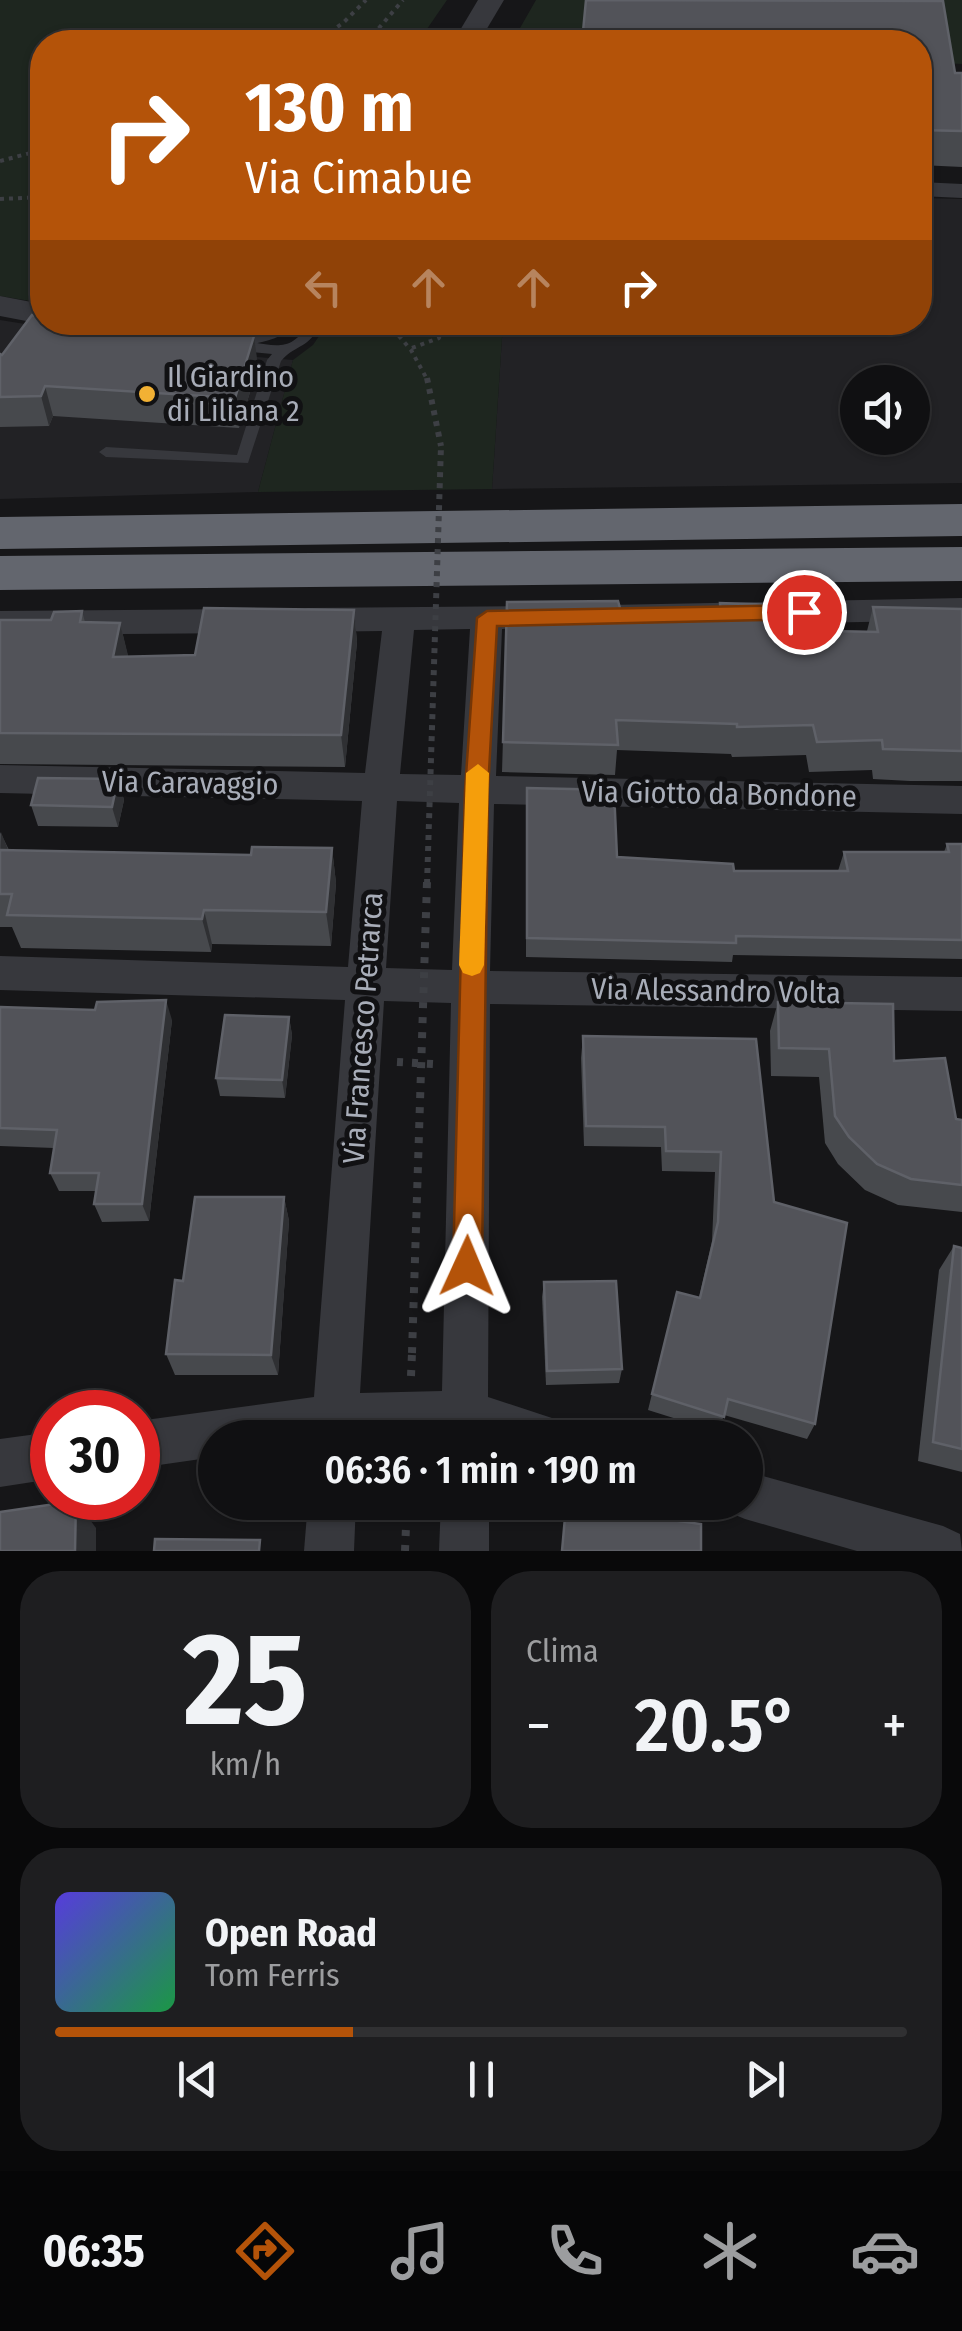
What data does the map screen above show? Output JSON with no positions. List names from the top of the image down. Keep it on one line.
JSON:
{"streets":{"street":["Via Caravaggio","Via Giotto da Bondone","Via Alessandro Volta","Via Francesco Petrarca"]},"crossings":[["Via Caravaggio","Via Giotto da Bondone"],["Via Caravaggio","Via Francesco Petrarca"],["Via Alessandro Volta","Via Francesco Petrarca"]],"places":["Il Giardino di Liliana 2"],"page":{"turn":["130 m","Via Cimabue"],"limit":"30","trip":"06:36 · 1 min · 190 m","tile":[["25","km/h"],"Clima"],"heat":["−","20.5°","+"],"song":["Open Road","Tom Ferris"],"tabs":"06:35"}}
